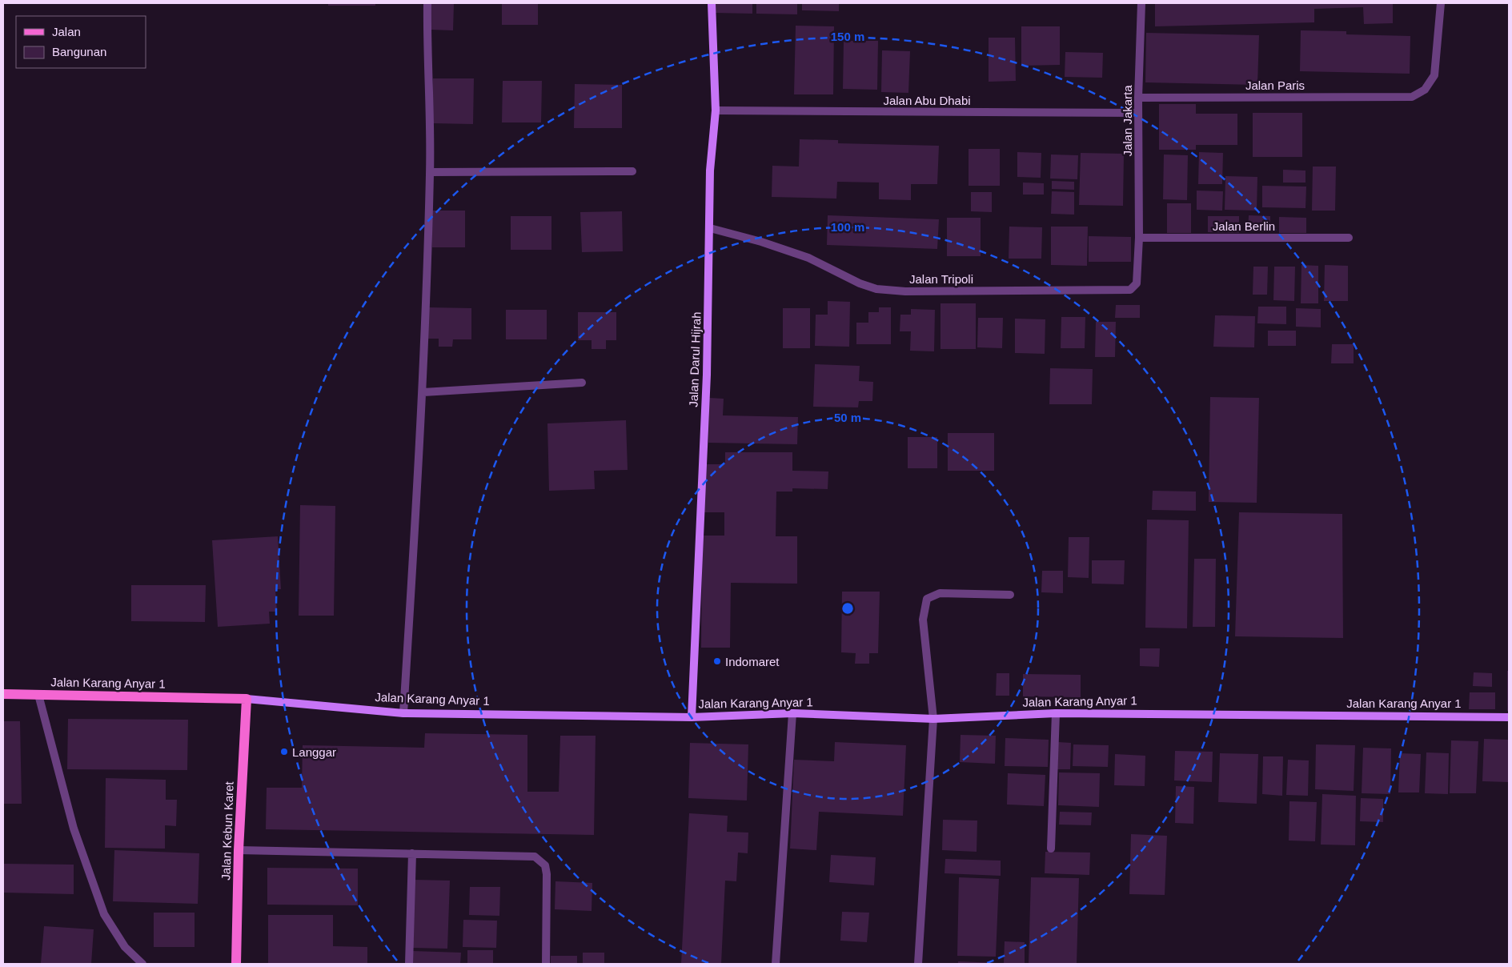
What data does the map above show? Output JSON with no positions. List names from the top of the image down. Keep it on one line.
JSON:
{"streets":{"main road":["Jalan Darul Hijrah","Jalan Karang Anyar 1","Jalan Kebun Karet"],"street":["Jalan Paris","Jalan Abu Dhabi","Jalan Jakarta","Jalan Berlin","Jalan Tripoli"]},"crossings":[["Jalan Paris","Jalan Jakarta"],["Jalan Abu Dhabi","Jalan Jakarta"],["Jalan Abu Dhabi","Jalan Darul Hijrah"],["Jalan Jakarta","Jalan Berlin"],["Jalan Jakarta","Jalan Tripoli"],["Jalan Berlin","Jalan Tripoli"],["Jalan Tripoli","Jalan Darul Hijrah"],["Jalan Darul Hijrah","Jalan Karang Anyar 1"],["Jalan Karang Anyar 1","Jalan Kebun Karet"]],"places":["Indomaret","Langgar"],"legend":["Jalan","Bangunan"],"rings":["150 m","100 m","50 m"]}
